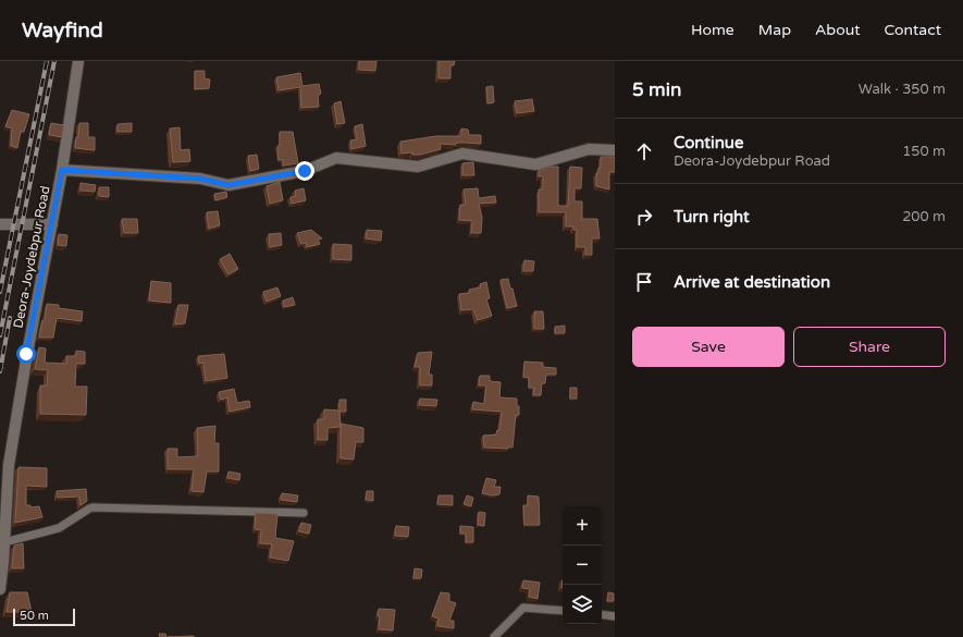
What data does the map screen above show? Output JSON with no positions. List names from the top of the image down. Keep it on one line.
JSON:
{"streets":{"street":["Deora-Joydebpur Road"]},"scale_bar":"50 m","page":{"header":"Wayfind","nav":["Home","Map","About","Contact"],"heading":["5 min","Walk · 350 m"],"list":[["Continue","Deora-Joydebpur Road","150 m"],["Turn right","200 m"],"Arrive at destination"],"buttons":["Save","Share"],"map_buttons":["+","−"],"scale":"50 m"}}
